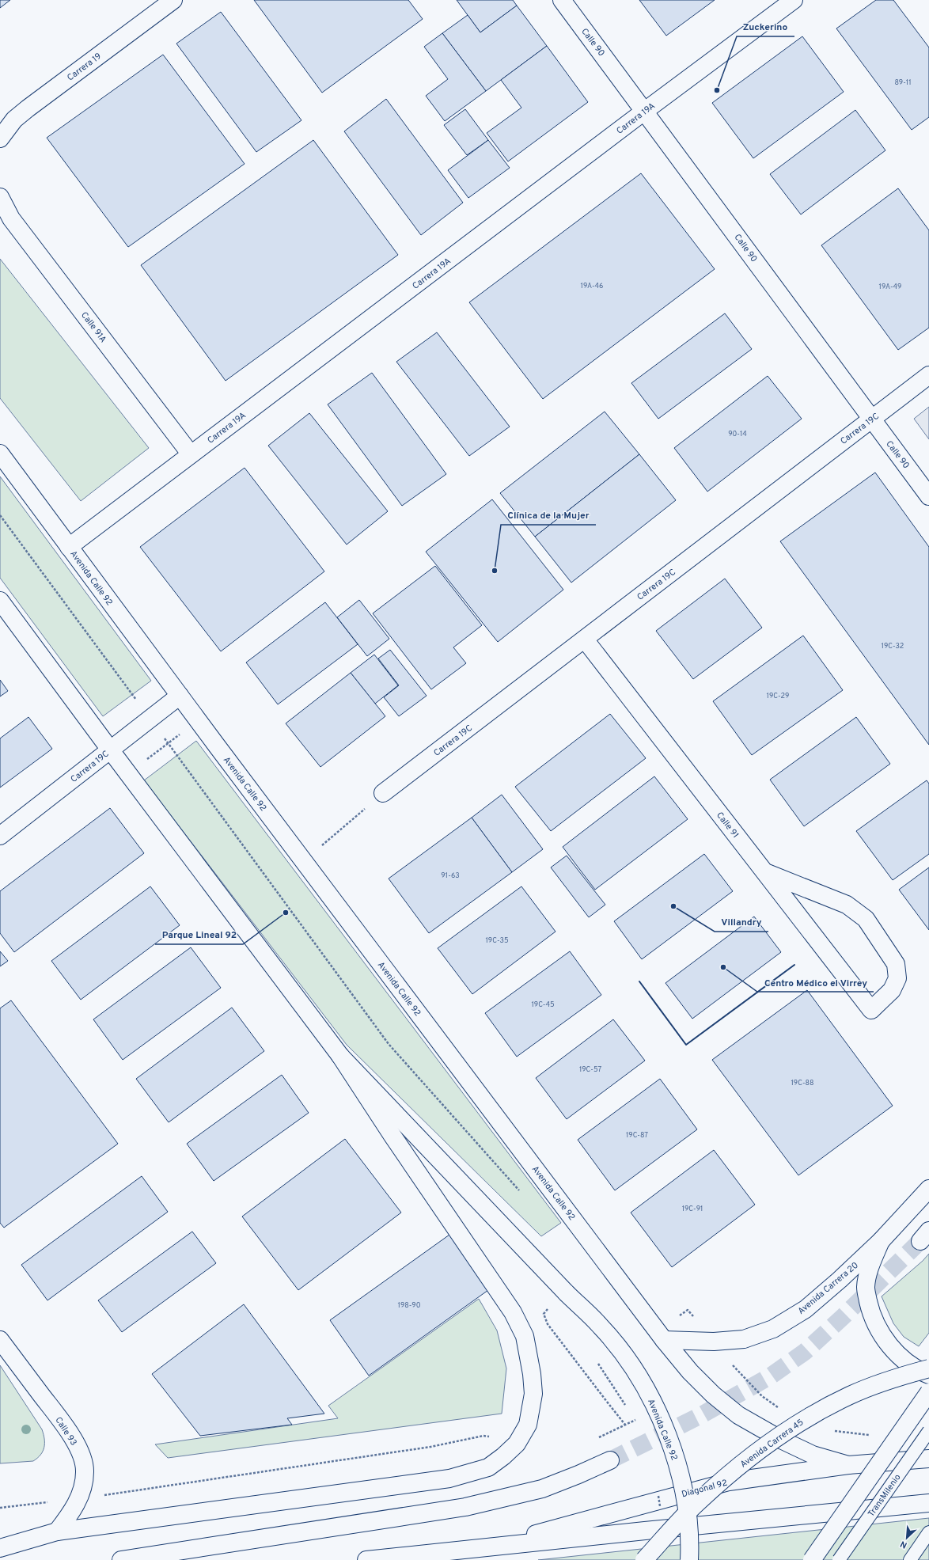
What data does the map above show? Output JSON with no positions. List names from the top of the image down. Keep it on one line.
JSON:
{"streets":{"main road":["Calle 90","Carrera 19","Carrera 19A","Calle 91A","Carrera 19C","Avenida Calle 92","Calle 91","Avenida Carrera 20","Calle 93","Avenida Carrera 45","Diagonal 92"],"lane":["TransMilenio"]},"crossings":[["Calle 90","Carrera 19A"],["Calle 90","Carrera 19C"],["Carrera 19A","Calle 91A"],["Carrera 19A","Avenida Calle 92"],["Carrera 19C","Avenida Calle 92"],["Carrera 19C","Calle 91"],["Avenida Calle 92","Avenida Carrera 20"],["Avenida Calle 92","Diagonal 92"]],"places":["Zuckerino","Clínica de la Mujer","Villandry","Parque Lineal 92","Centro Médico el Virrey"],"house_numbers":["89-11","19A-46","19A-49","90-14","19C-32","19C-29","91-63","19C-35","19C-45","19C-57","19C-88","19C-87","19C-91","198-90"],"north":"bottom left"}
